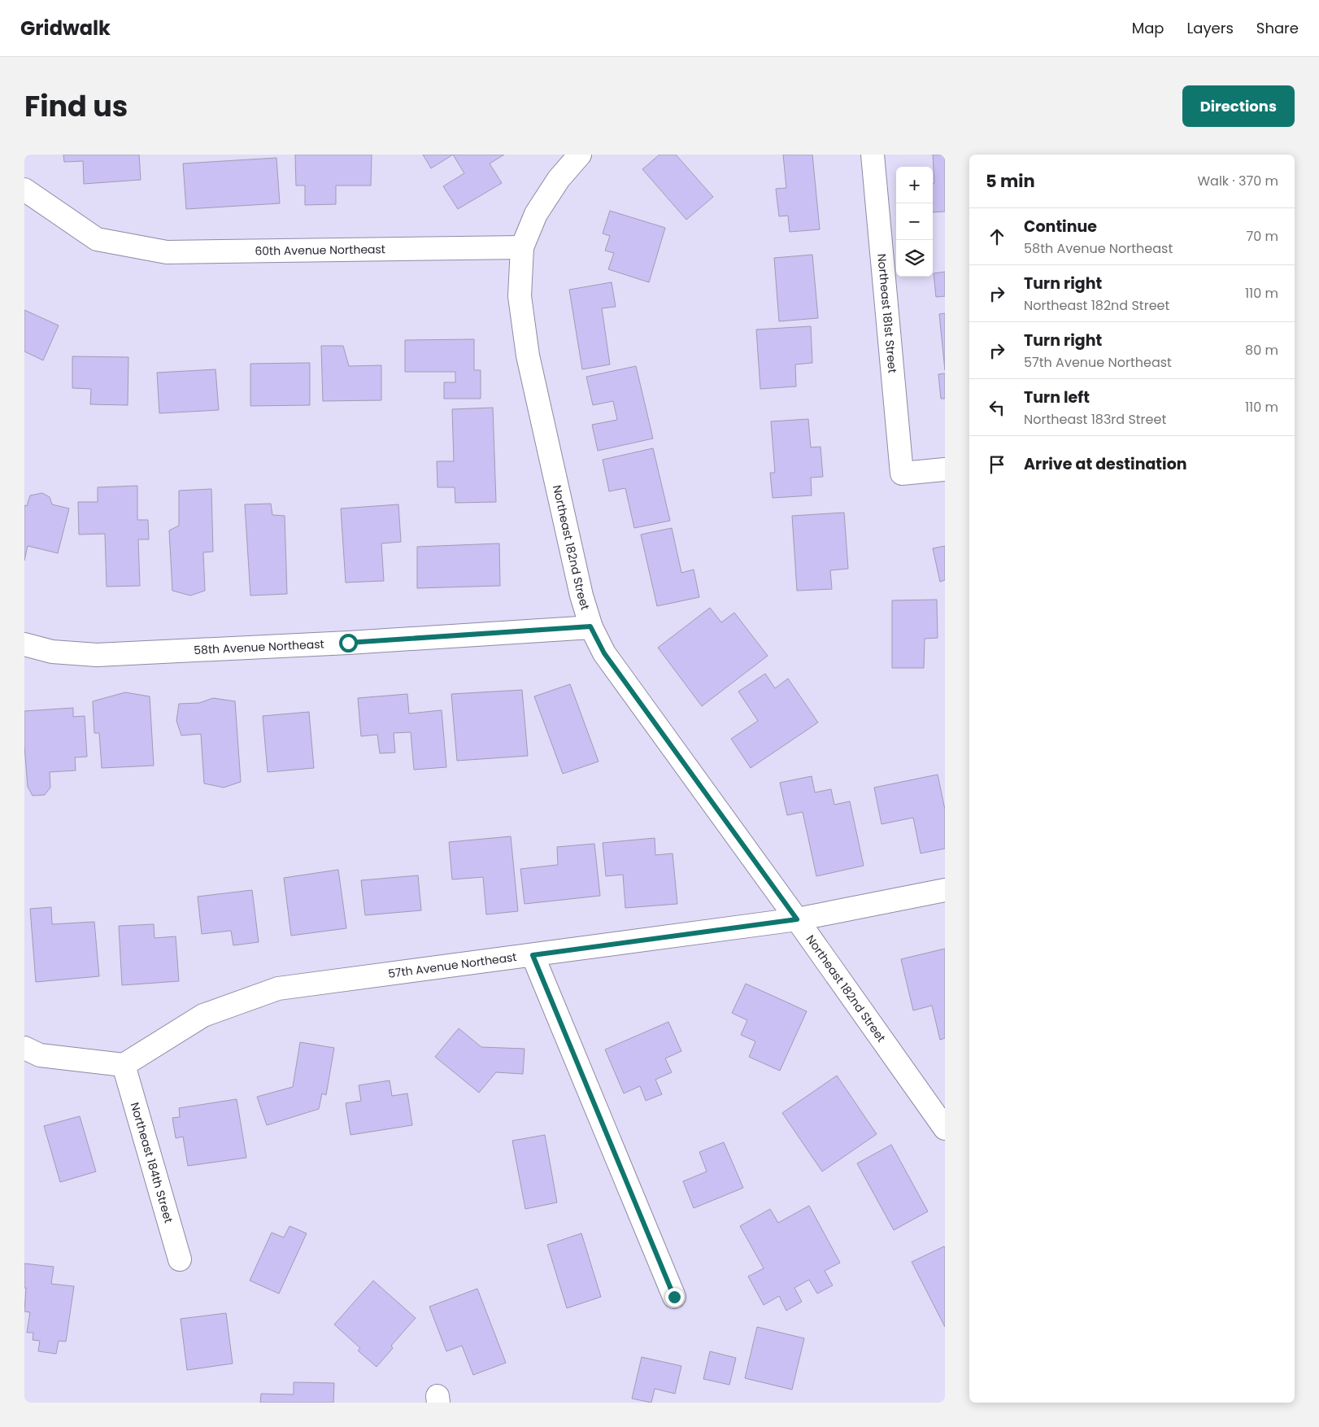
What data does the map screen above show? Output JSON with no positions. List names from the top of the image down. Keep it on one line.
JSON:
{"streets":{"street":["60th Avenue Northeast","Northeast 181st Street","Northeast 182nd Street","58th Avenue Northeast","57th Avenue Northeast","Northeast 184th Street"]},"crossings":[["60th Avenue Northeast","Northeast 182nd Street"],["Northeast 182nd Street","58th Avenue Northeast"],["Northeast 182nd Street","57th Avenue Northeast"],["57th Avenue Northeast","Northeast 184th Street"]],"page":{"header":"Gridwalk","nav":["Map","Layers","Share"],"title":"Find us","buttons":"Directions","heading":["5 min","Walk · 370 m"],"map_buttons":["+","−"],"list":[["Continue","58th Avenue Northeast","70 m"],["Turn right","Northeast 182nd Street","110 m"],["Turn right","57th Avenue Northeast","80 m"],["Turn left","Northeast 183rd Street","110 m"],"Arrive at destination"]}}
